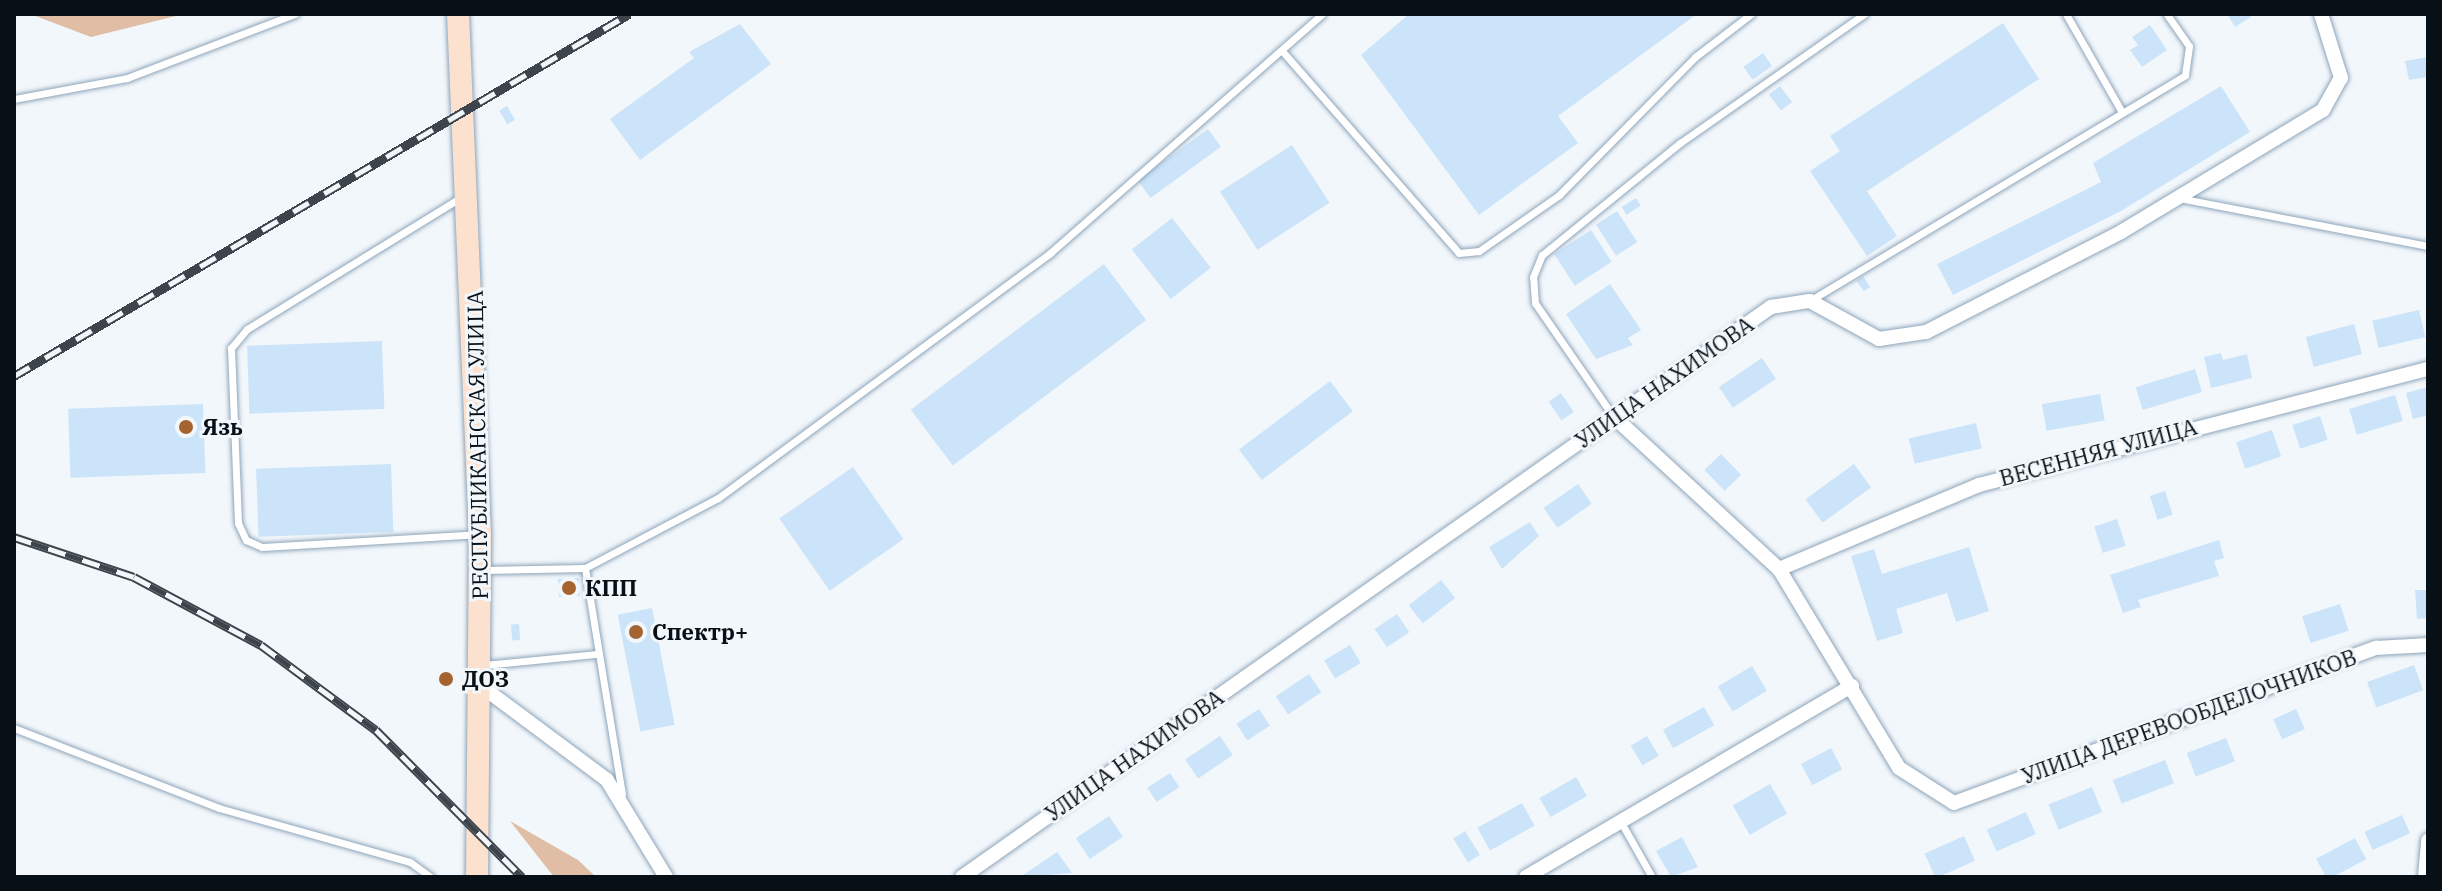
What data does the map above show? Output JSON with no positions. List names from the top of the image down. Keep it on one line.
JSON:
{"streets":{"main road":["РЕСПУБЛИКАНСКАЯ УЛИЦА"],"street":["УЛИЦА НАХИМОВА","ВЕСЕННЯЯ УЛИЦА","УЛИЦА ДЕРЕВООБДЕЛОЧНИКОВ"]},"places":["Язь","КПП","Спектр+","ДОЗ"]}
